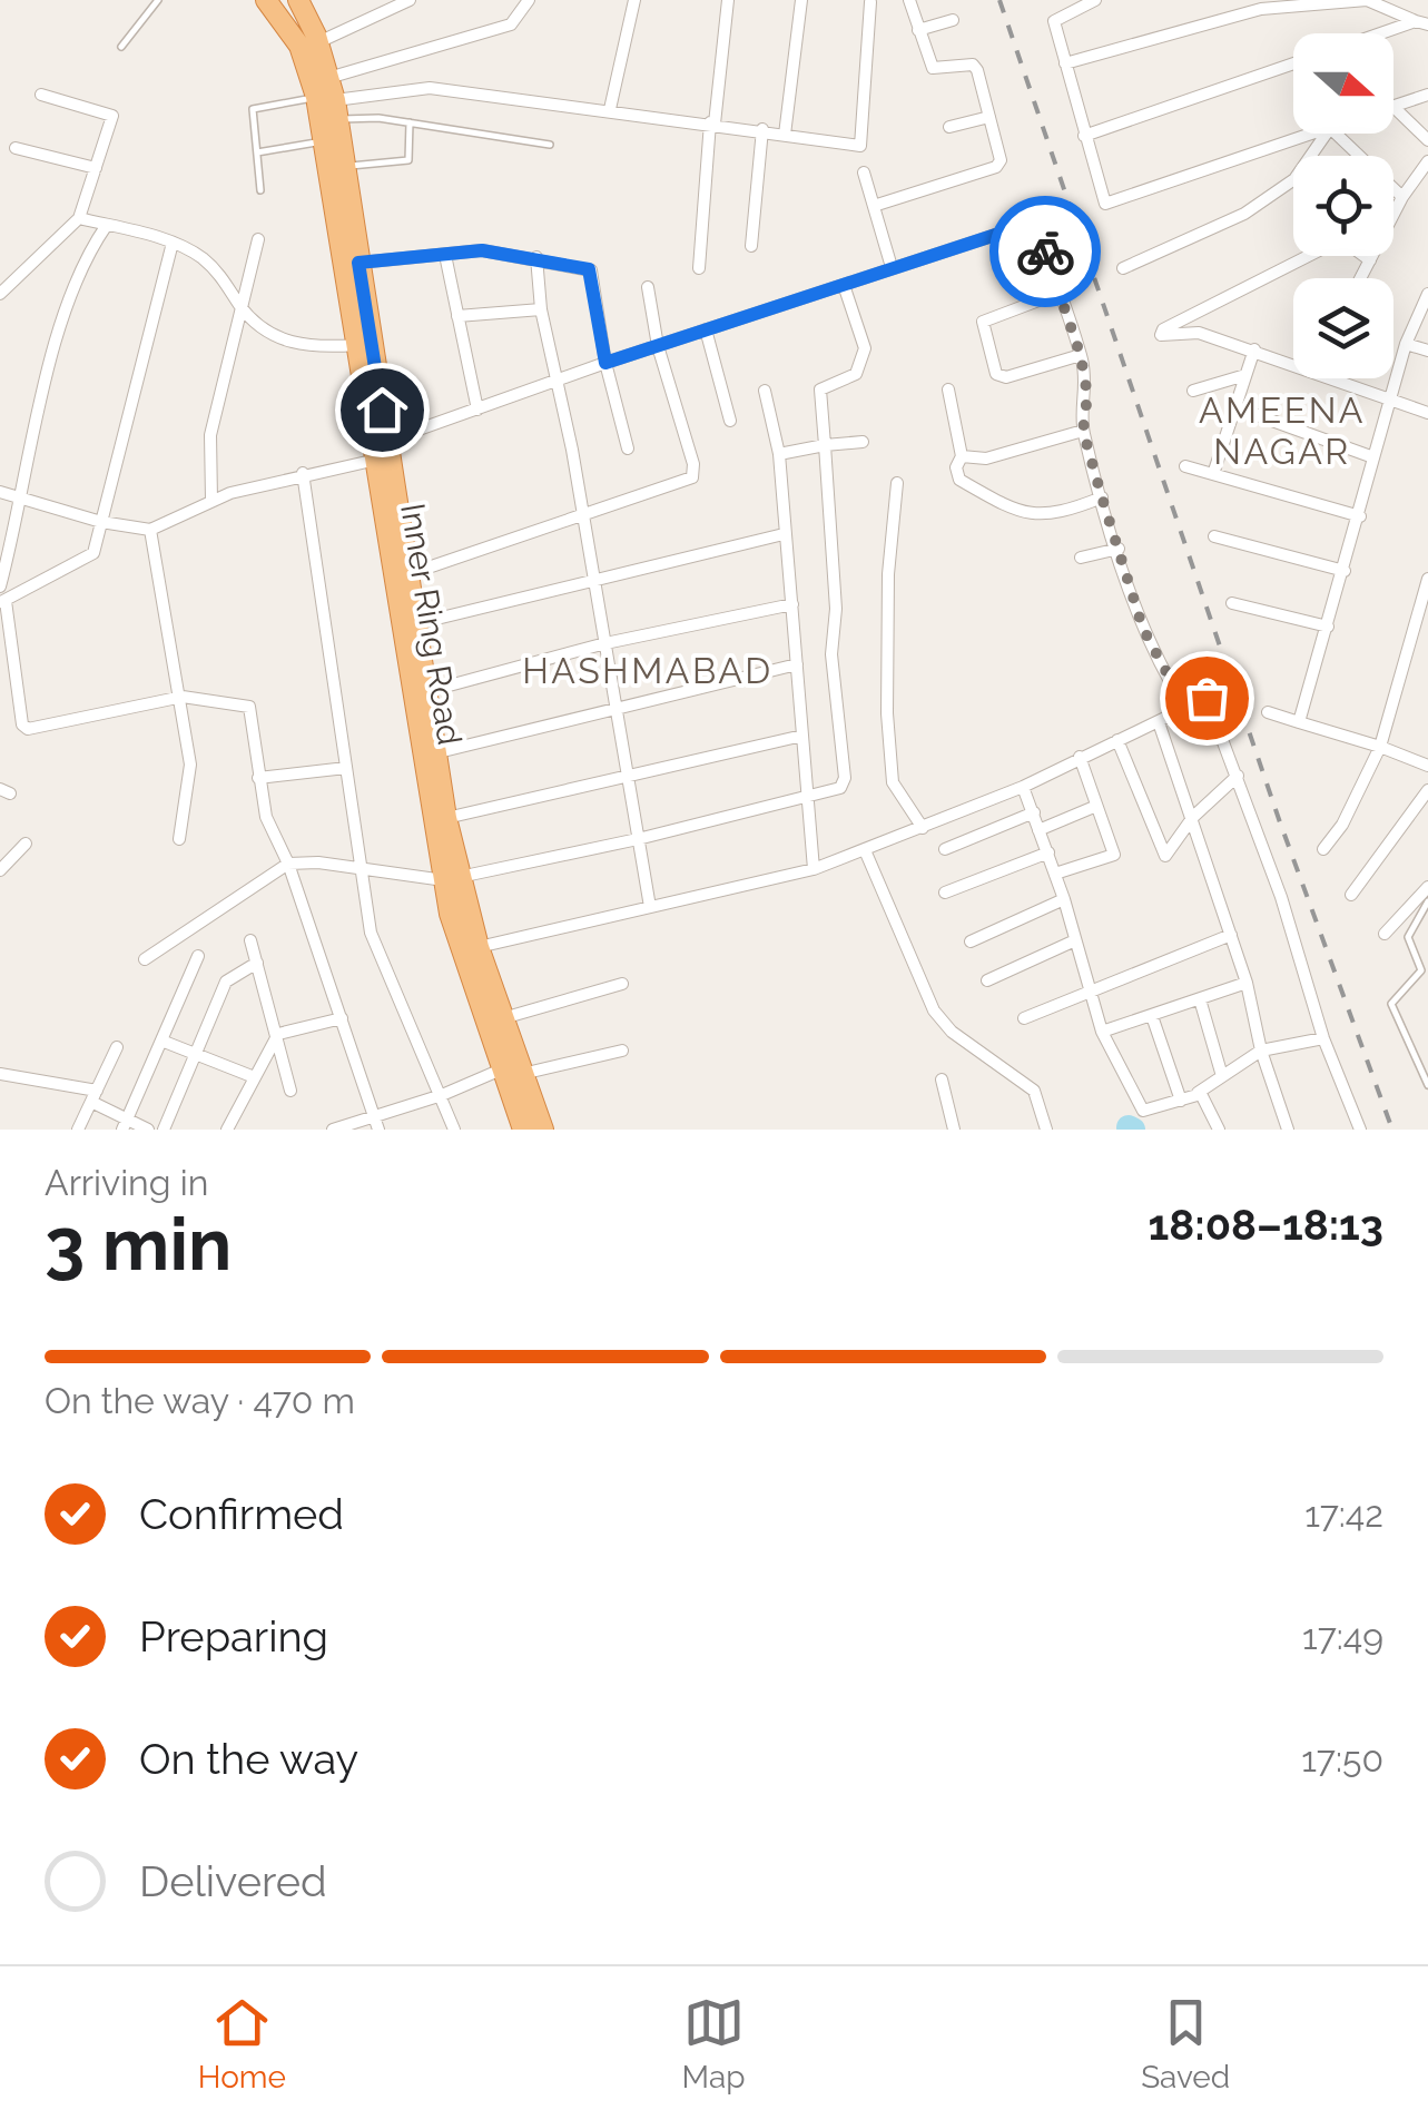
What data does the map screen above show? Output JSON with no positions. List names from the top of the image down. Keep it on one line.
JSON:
{"streets":{"highway":["Inner Ring Road"]},"districts":["AMEENA NAGAR","HASHMABAD"],"north":"right","page":{"heading":["3 min","Arriving in","18:08–18:13"],"bar":"On the way · 470 m","list":[["Confirmed","17:42"],["Preparing","17:49"],["On the way","17:50"],"Delivered"],"tabs":["Home","Map","Saved"]}}
